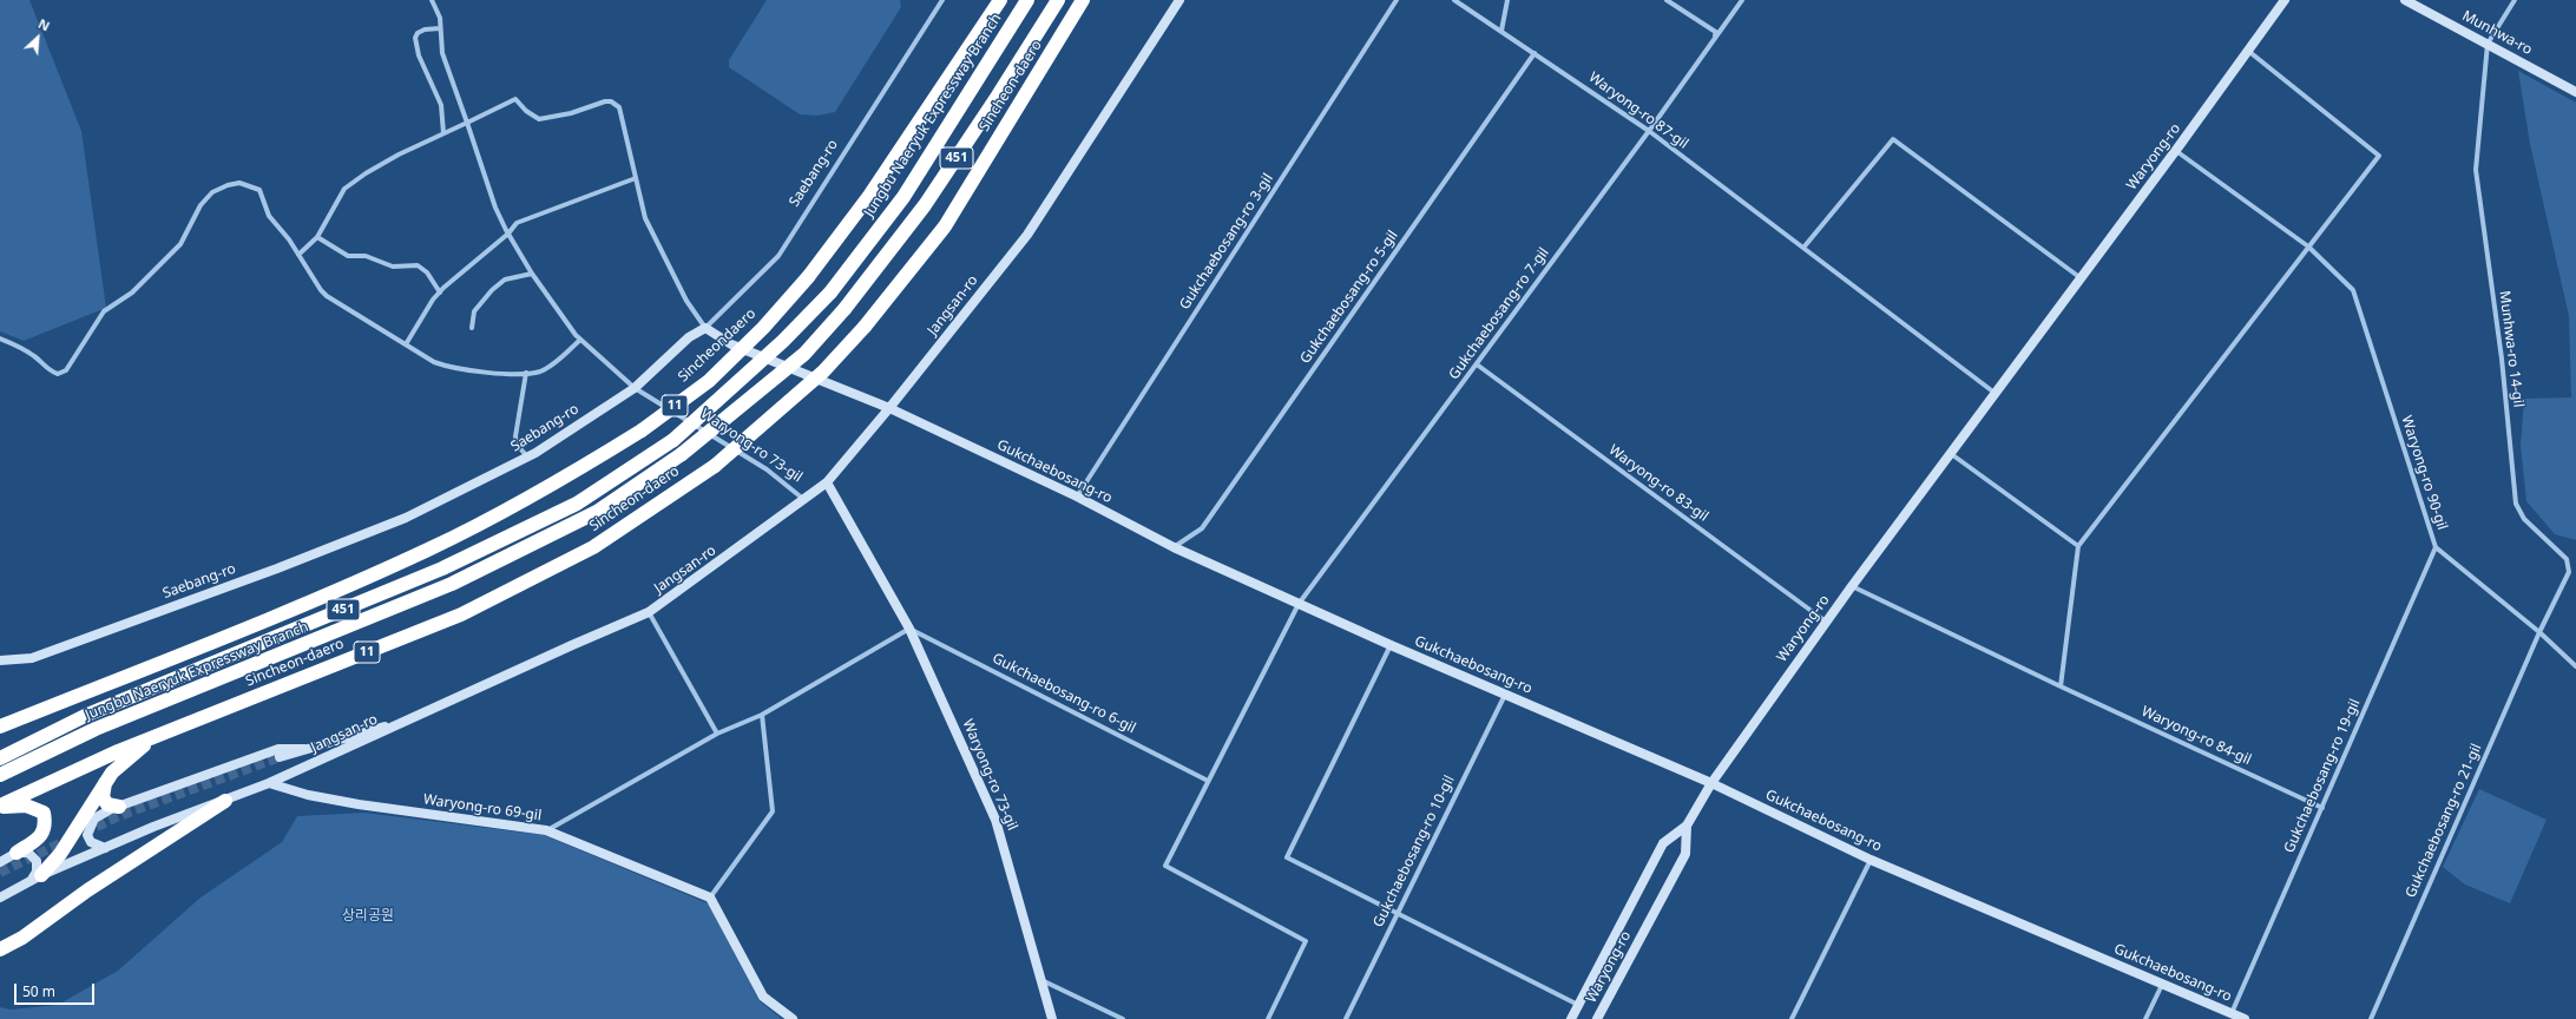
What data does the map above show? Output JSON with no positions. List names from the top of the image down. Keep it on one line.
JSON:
{"streets":{"highway":["Sincheon-daero","Jungbu Naeryuk Expressway Branch","451","Sincheondaero","11"],"main road":["Munhwa-ro","Waryong-ro","Saebang-ro","Jangsan-ro","Waryong-ro 73-gil","Gukchaebosang-ro","Waryong-ro 69-gil"],"street":["Waryong-ro 87-gil","Gukchaebosang-ro 3-gil","Gukchaebosang-ro 5-gil","Gukchaebosang-ro 7-gil","Munhwa-ro 14-gil","Waryong-ro 90-gil","Waryong-ro 83-gil","Gukchaebosang-ro 6-gil","Waryong-ro 84-gil","Gukchaebosang-ro 19-gil","Gukchaebosang-ro 21-gil","Gukchaebosang-ro 10-gil"]},"crossings":[["Munhwa-ro","Munhwa-ro 14-gil"],["Waryong-ro 87-gil","Waryong-ro"],["Waryong-ro 87-gil","Gukchaebosang-ro 5-gil"],["Waryong-ro 87-gil","Gukchaebosang-ro 7-gil"],["Waryong-ro","Gukchaebosang-ro"],["Waryong-ro","Waryong-ro 90-gil"],["Waryong-ro","Waryong-ro 83-gil"],["Waryong-ro","Waryong-ro 84-gil"],["Waryong-ro","Gukchaebosang-ro 10-gil"],["Saebang-ro","Waryong-ro 73-gil"],["Saebang-ro","Gukchaebosang-ro"],["Gukchaebosang-ro 3-gil","Gukchaebosang-ro"],["Gukchaebosang-ro 5-gil","Gukchaebosang-ro"],["Jangsan-ro","Waryong-ro 73-gil"],["Jangsan-ro","Gukchaebosang-ro"],["Jangsan-ro","Waryong-ro 69-gil"],["Gukchaebosang-ro 7-gil","Gukchaebosang-ro"],["Gukchaebosang-ro 7-gil","Waryong-ro 83-gil"],["Munhwa-ro 14-gil","Waryong-ro 90-gil"],["Munhwa-ro 14-gil","Gukchaebosang-ro 21-gil"],["Waryong-ro 73-gil","Gukchaebosang-ro 6-gil"],["Gukchaebosang-ro","Gukchaebosang-ro 19-gil"],["Gukchaebosang-ro","Gukchaebosang-ro 10-gil"],["Waryong-ro 90-gil","Gukchaebosang-ro 19-gil"],["Waryong-ro 90-gil","Gukchaebosang-ro 21-gil"],["Waryong-ro 84-gil","Gukchaebosang-ro 19-gil"]],"parks":["상리공원"],"scale_bar":"50 m","north":"top right"}
